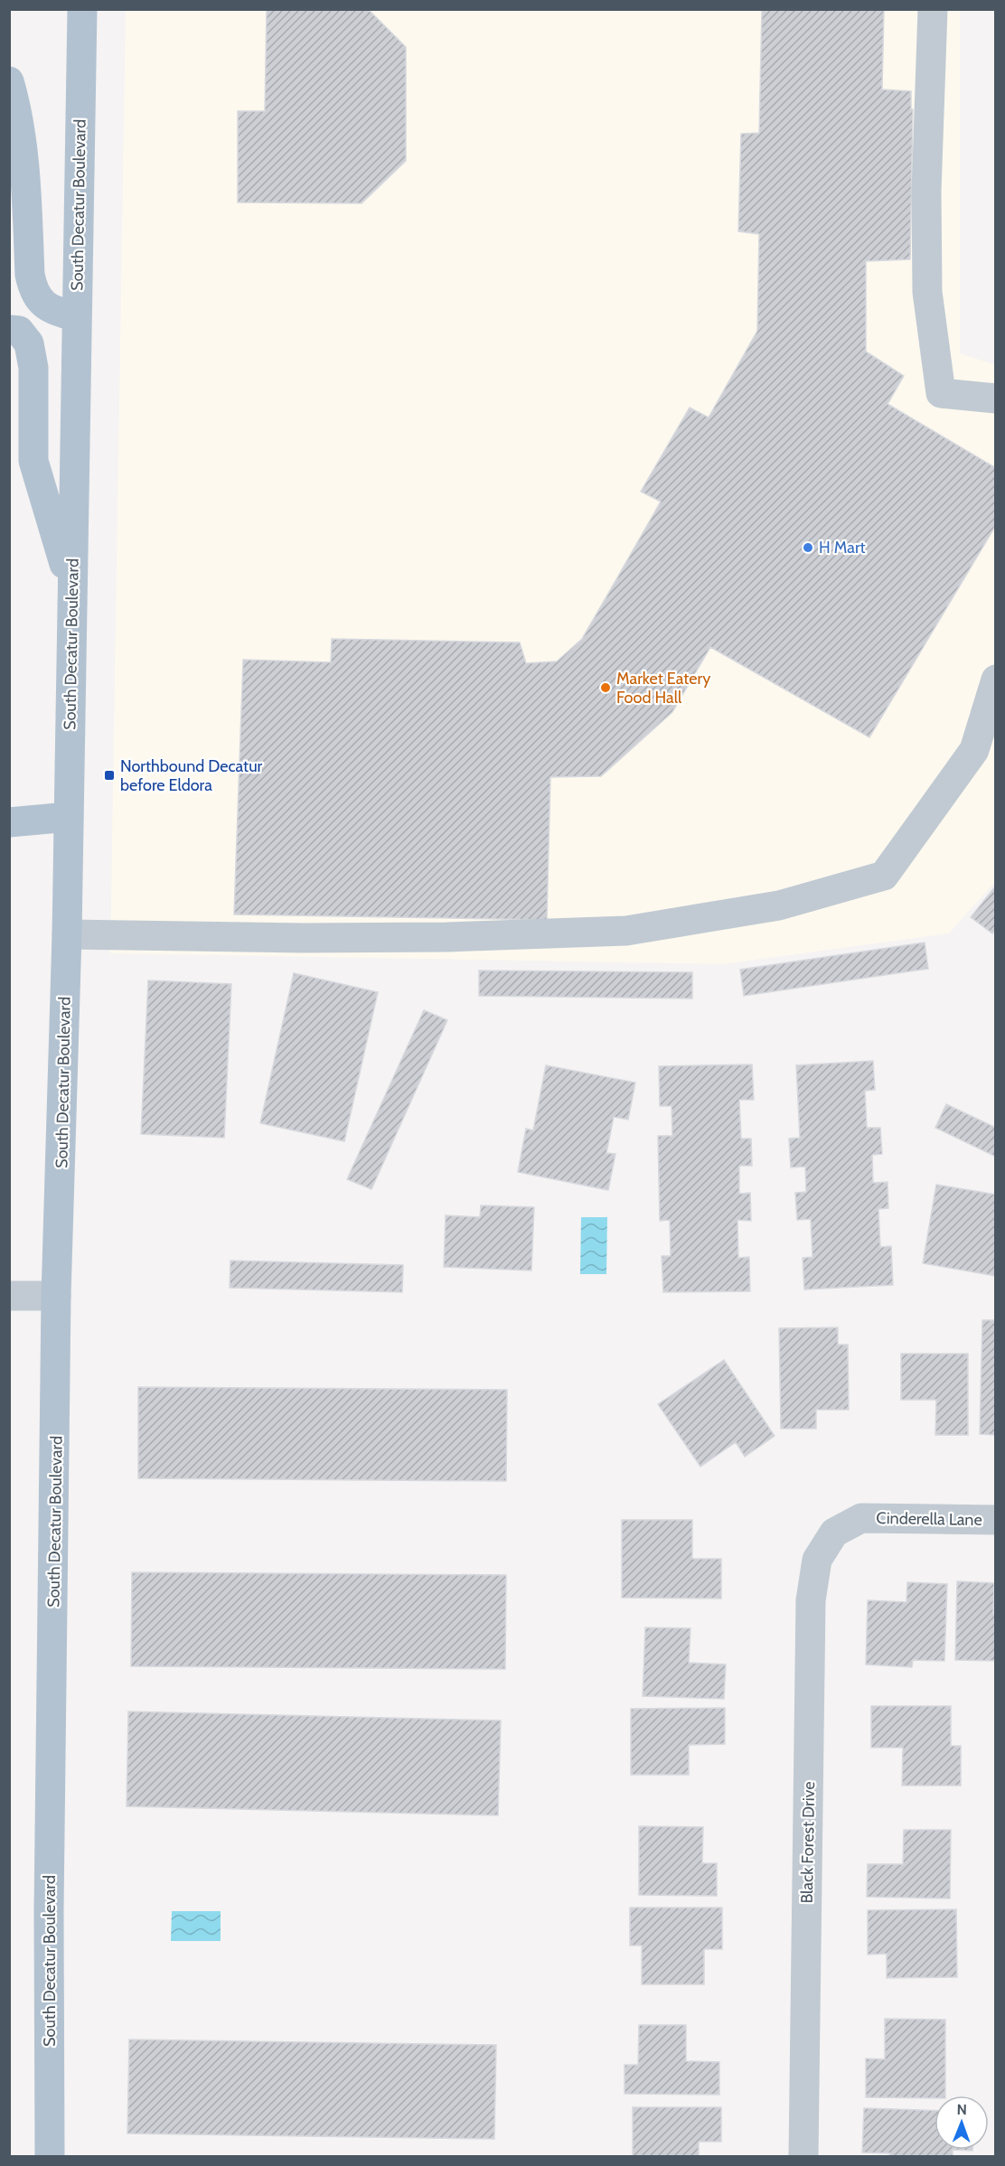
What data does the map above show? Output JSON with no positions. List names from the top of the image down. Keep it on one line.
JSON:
{"streets":{"main road":["South Decatur Boulevard"],"street":["Cinderella Lane","Black Forest Drive"]},"crossings":[["Cinderella Lane","Black Forest Drive"]],"places":{"other":["H Mart","Market Eatery Food Hall"],"transit":["Northbound Decatur before Eldora"]},"north":"top"}
